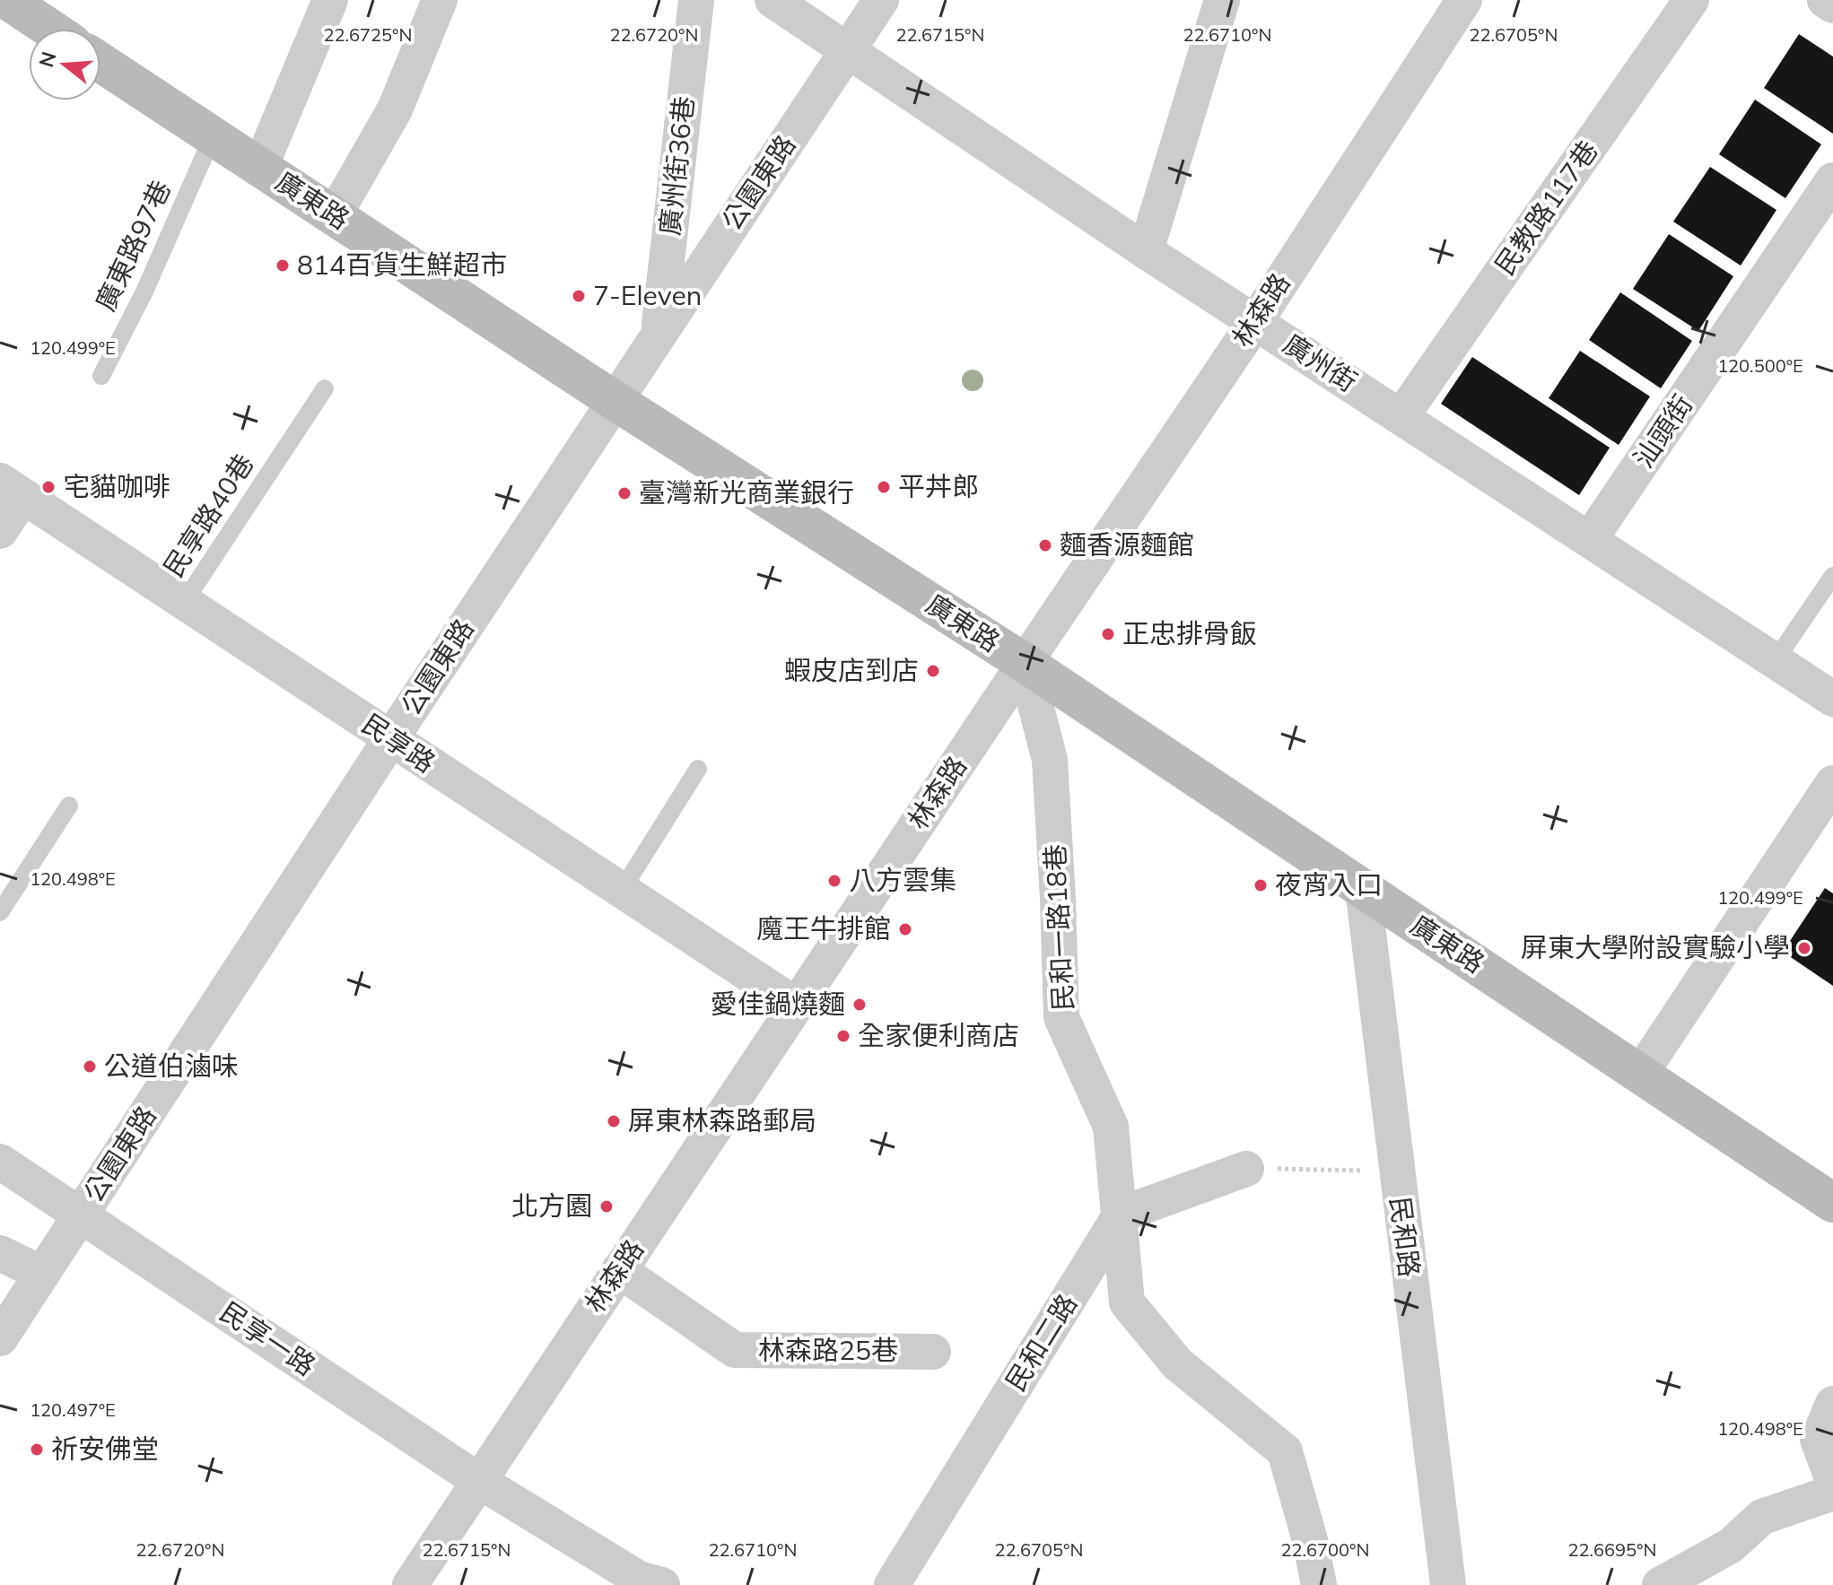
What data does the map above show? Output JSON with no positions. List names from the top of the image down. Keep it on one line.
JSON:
{"streets":{"street":["廣州街36巷","公園東路","廣東路","民教路117巷","林森路","廣州街","汕頭街","民享路","民和一路18巷","民和路","民享一路","民和二路","林森路25巷"],"lane":["廣東路97巷","民享路40巷"]},"crossings":[["廣州街36巷","公園東路"],["公園東路","廣東路"],["公園東路","廣州街"],["公園東路","民享路"],["公園東路","民享一路"],["廣東路","廣東路97巷"],["廣東路","林森路"],["廣東路","民和一路18巷"],["廣東路","民和路"],["民教路117巷","廣州街"],["林森路","廣州街"],["林森路","民享路"],["林森路","民和一路18巷"],["林森路","民享一路"],["林森路","林森路25巷"],["廣州街","汕頭街"],["民享路40巷","民享路"],["民和一路18巷","民和二路"]],"places":["814百貨生鮮超市","7-Eleven","宅貓咖啡","平丼郎","臺灣新光商業銀行","麵香源麵館","正忠排骨飯","蝦皮店到店","八方雲集","夜宵入口","魔王牛排館","屏東大學附設實驗小學","愛佳鍋燒麵","全家便利商店","公道伯滷味","屏東林森路郵局","北方園","祈安佛堂"],"north":"left","coordinates":["22.6725°N","22.6720°N","22.6715°N","22.6710°N","22.6705°N","120.499°E","120.500°E","120.498°E","120.497°E","22.6700°N","22.6695°N"]}
